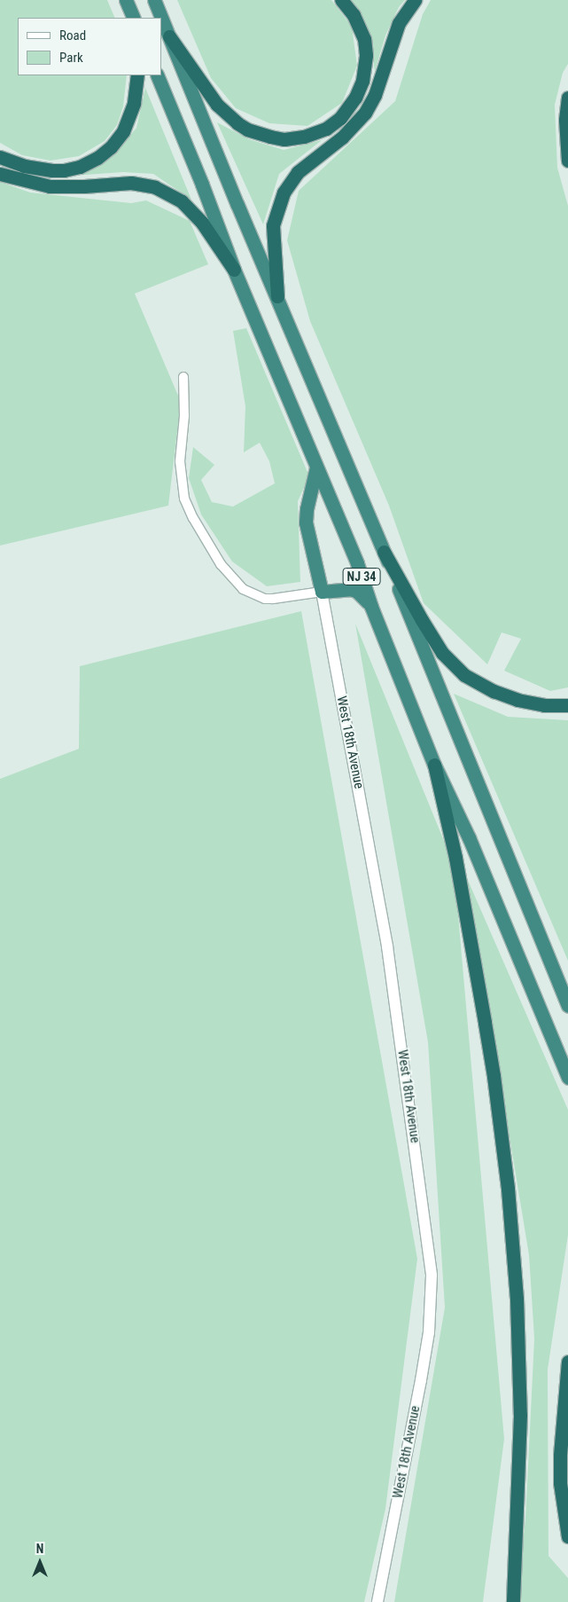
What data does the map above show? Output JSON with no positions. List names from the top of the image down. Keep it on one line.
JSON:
{"streets":{"highway":["NJ 34"],"street":["West 18th Avenue"]},"legend":["Road","Park"],"north":"top"}
